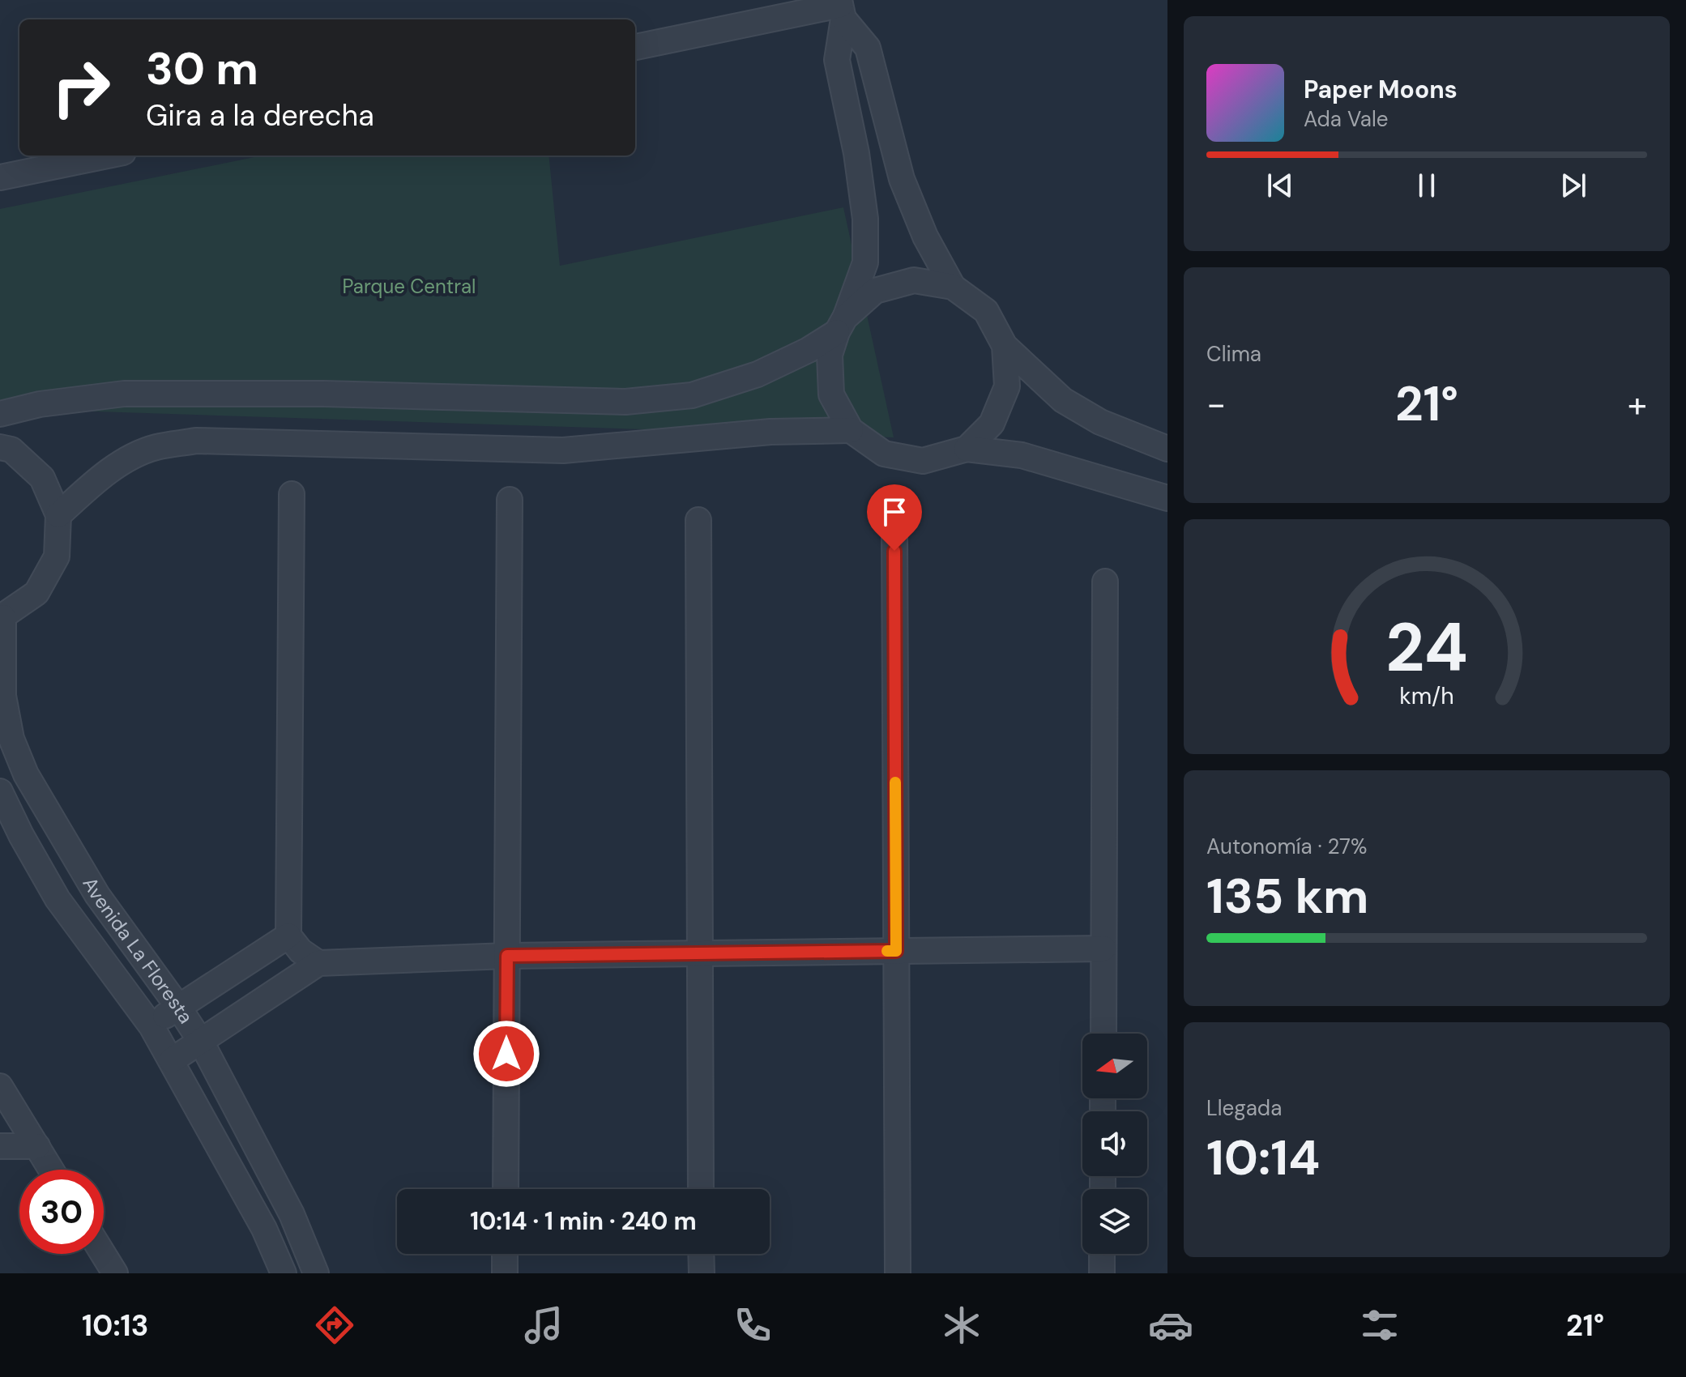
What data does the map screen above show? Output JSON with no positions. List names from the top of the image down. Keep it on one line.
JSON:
{"streets":{"street":["Avenida La Floresta"]},"parks":["Parque Central"],"north":"left","page":{"turn":["30 m","Gira a la derecha"],"song":["Paper Moons","Ada Vale"],"tile":["Clima",["Autonomía · 27%","135 km"],["Llegada","10:14"]],"heat":["−","21°","+"],"limit":"30","trip":"10:14 · 1 min · 240 m","tabs":["10:13","21°"],"gauge":["24","km/h"]}}
